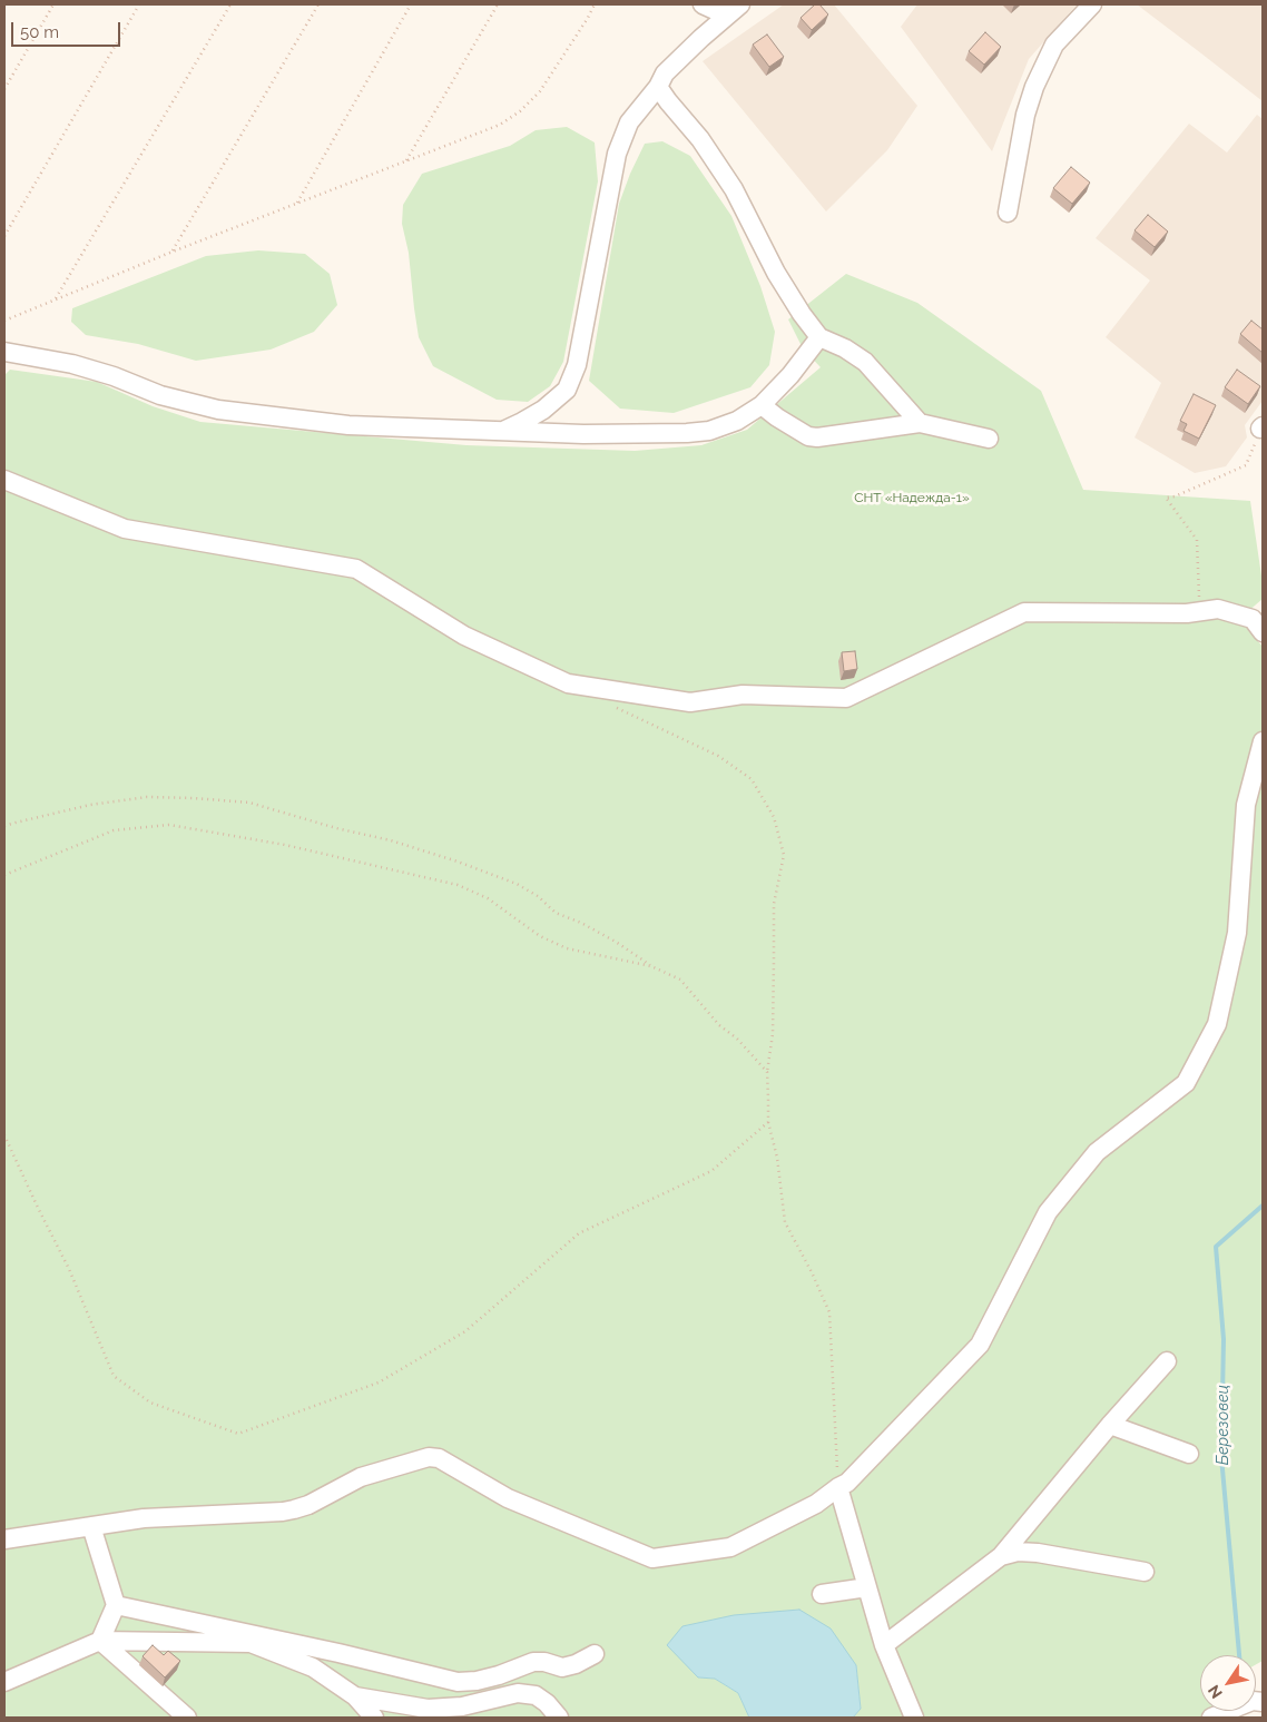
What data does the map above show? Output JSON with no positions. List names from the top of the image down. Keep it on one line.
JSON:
{"water":["Березовец"],"parks":["СНТ «Надежда-1»"],"scale_bar":"50 m","north":"bottom left"}
